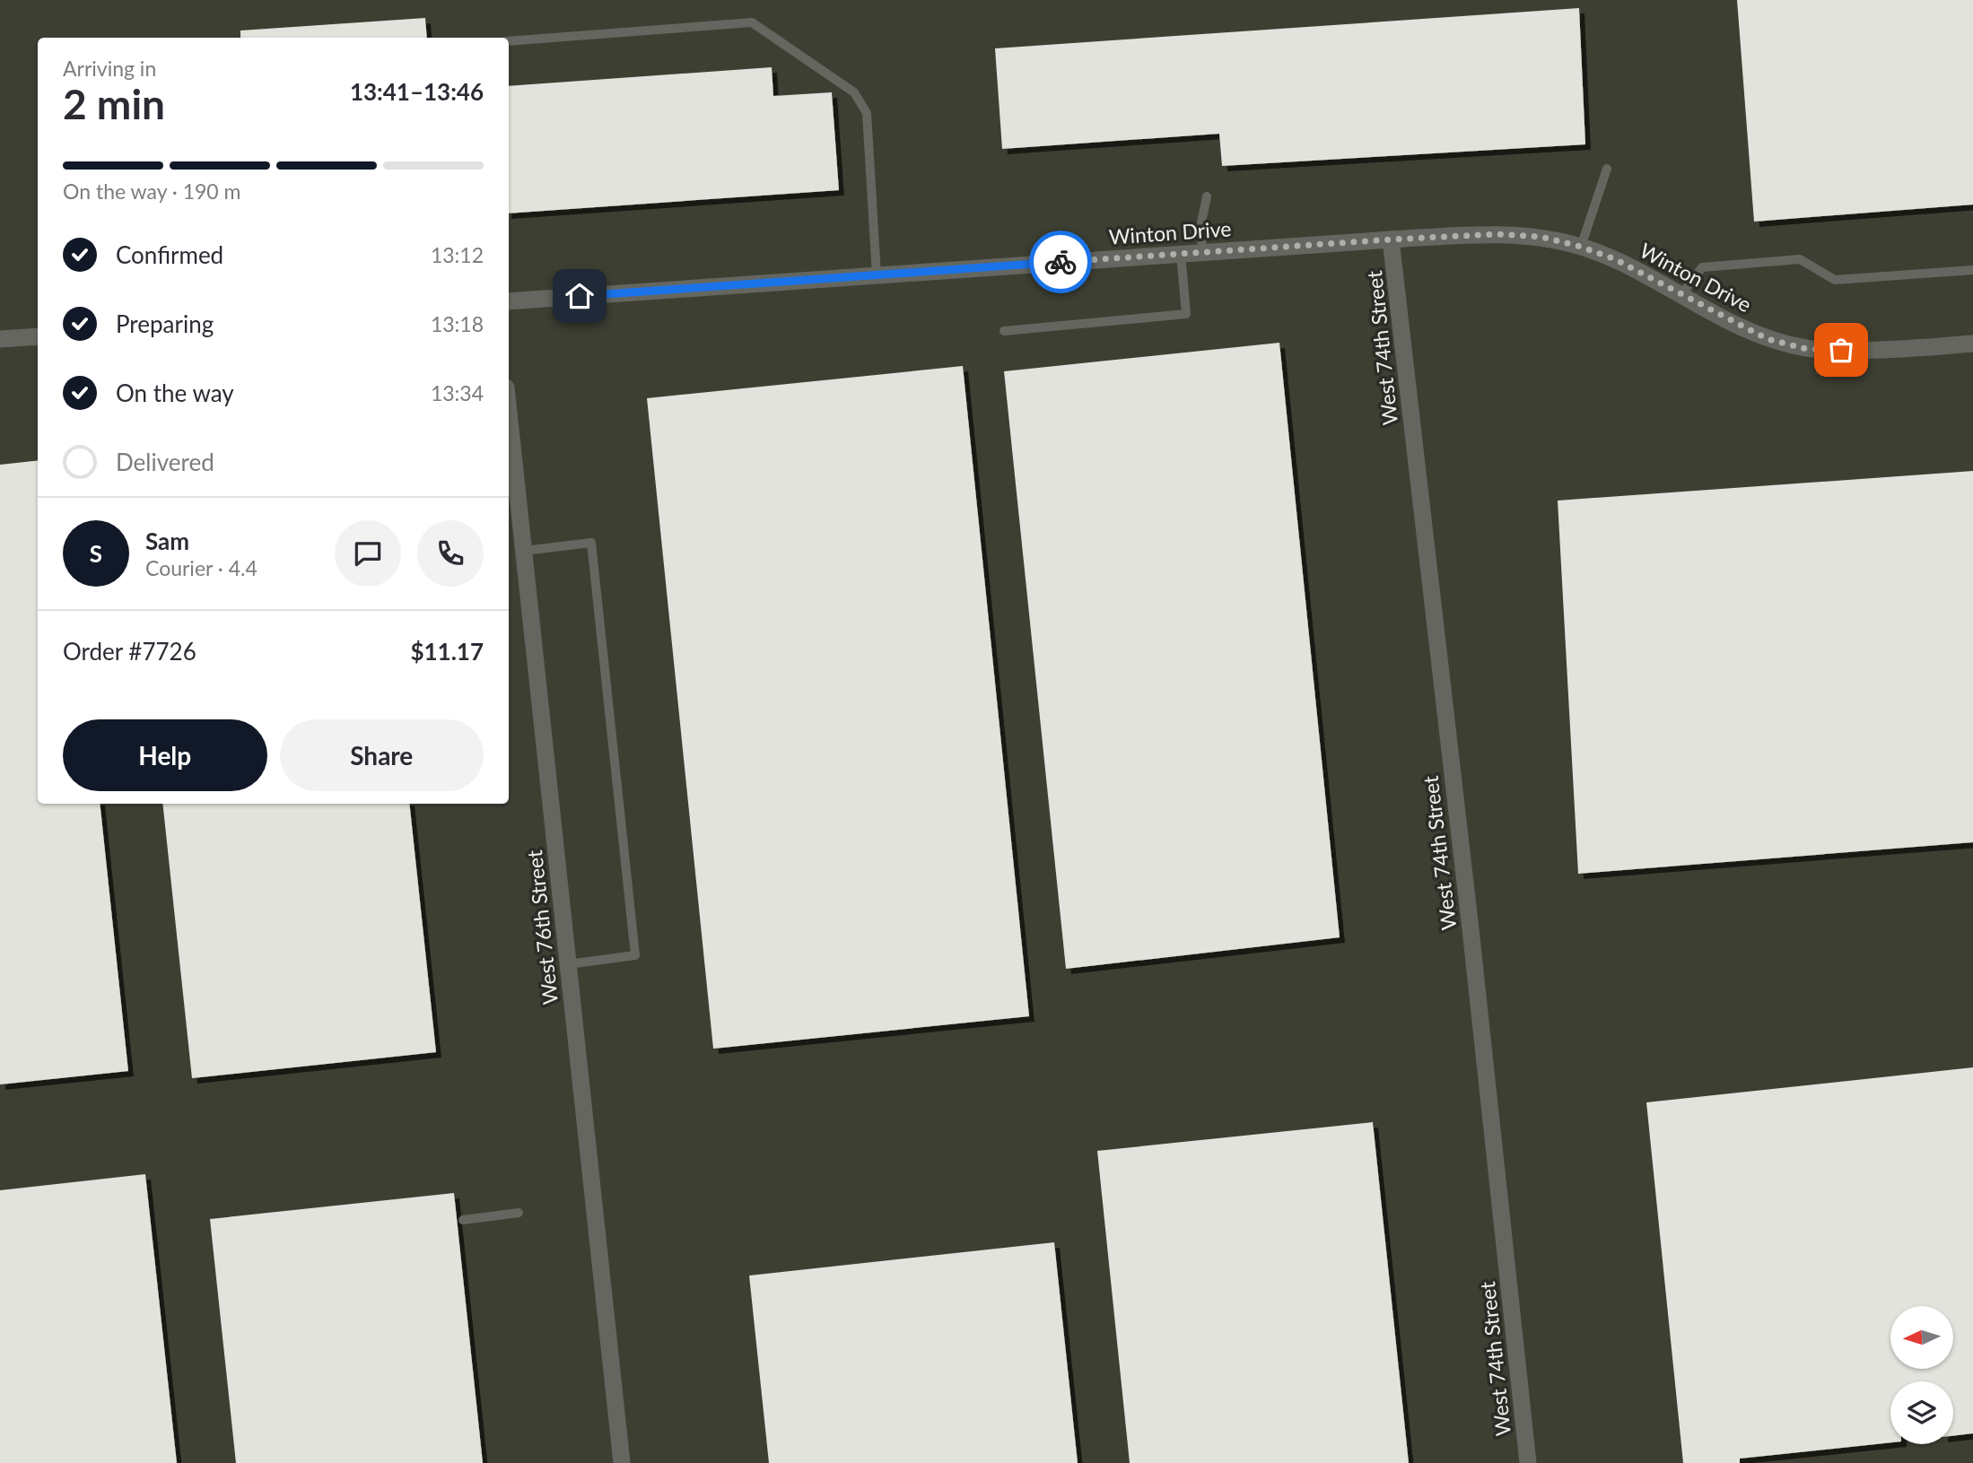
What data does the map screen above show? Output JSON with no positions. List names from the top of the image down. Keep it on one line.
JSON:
{"streets":{"street":["Winton Drive","West 74th Street","West 76th Street"]},"crossings":[["Winton Drive","West 74th Street"]],"north":"left","page":{"heading":["2 min","Arriving in","13:41–13:46"],"panel":["Sam","Courier · 4.4","Order #7726","$11.17"],"bar":"On the way · 190 m","list":[["Confirmed","13:12"],["Preparing","13:18"],["On the way","13:34"],"Delivered"],"round":"S","buttons":["Help","Share"]}}
